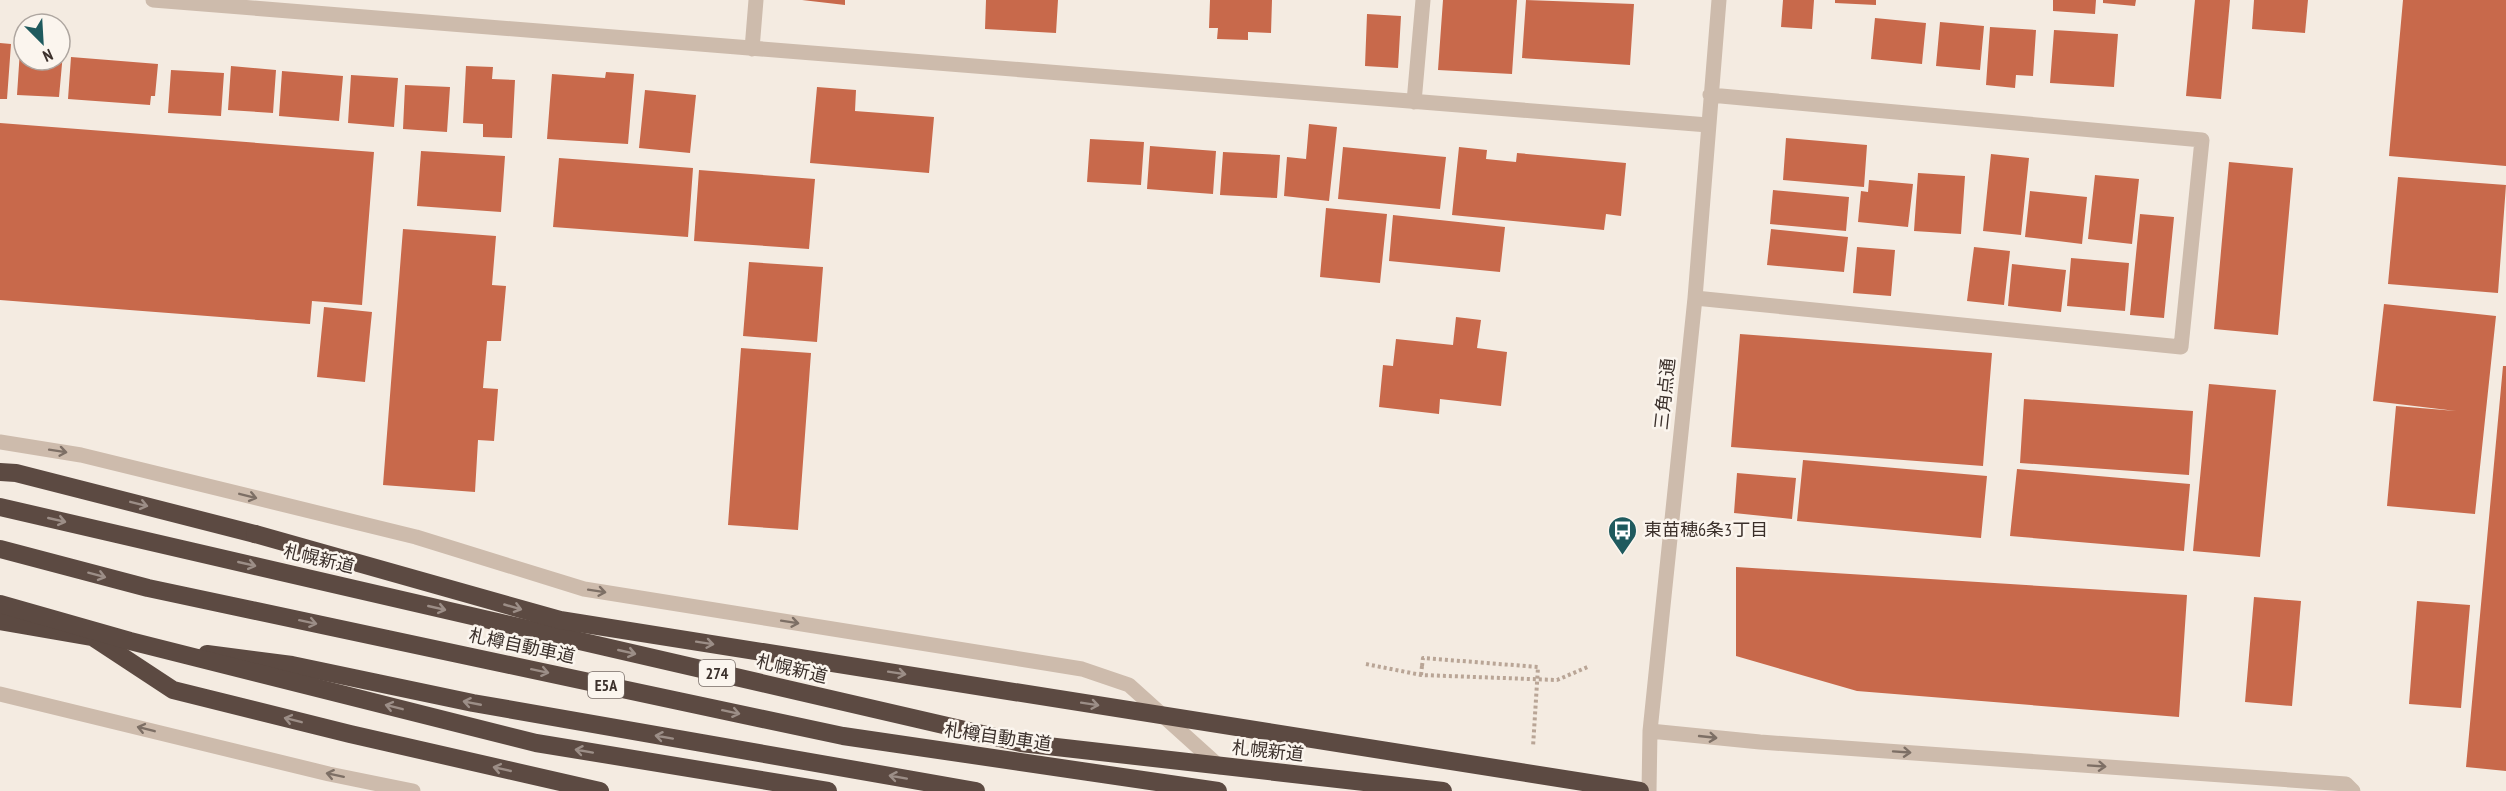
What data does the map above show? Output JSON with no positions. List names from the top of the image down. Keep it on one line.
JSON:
{"streets":{"highway":["札幌新道","札樽自動車道","274","E5A"],"street":["三角点通"]},"places":{"bus stop":["東苗穂6条3丁目"]},"north":"bottom right"}
